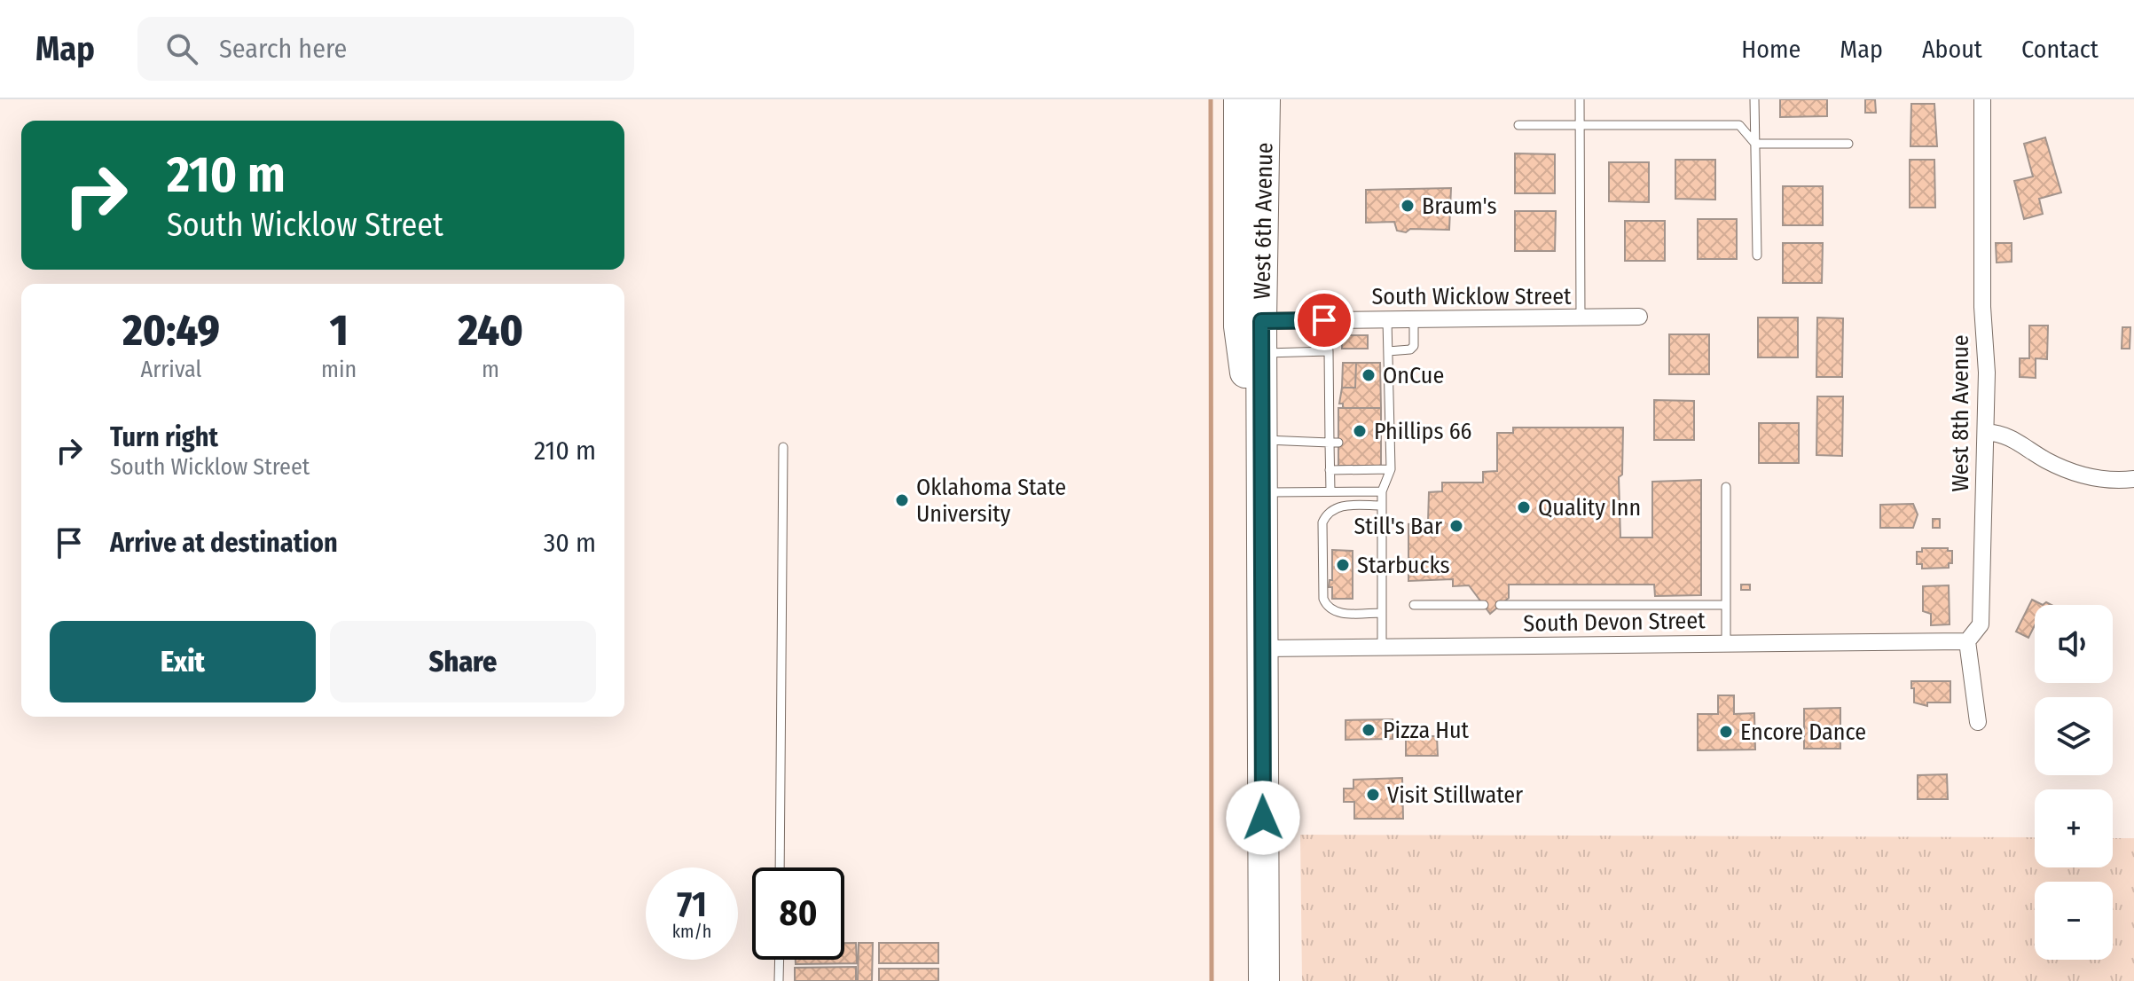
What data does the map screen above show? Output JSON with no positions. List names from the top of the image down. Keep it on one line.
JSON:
{"streets":{"highway":["West 6th Avenue"],"street":["South Wicklow Street","West 8th Avenue","South Devon Street"]},"crossings":[["West 6th Avenue","South Wicklow Street"],["West 6th Avenue","South Devon Street"],["West 8th Avenue","South Devon Street"]],"places":["Braum's","OnCue","Phillips 66","Oklahoma State University","Quality Inn","Still's Bar","Starbucks","Pizza Hut","Encore Dance","Visit Stillwater"],"page":{"header":"Map","search":"Search here","nav":["Home","Map","About","Contact"],"turn":["210 m","South Wicklow Street"],"eta":["20:49","Arrival","1","min","240","m"],"list":[{"name":"Turn right","note":"South Wicklow Street","value":"210 m"},{"name":"Arrive at destination","value":"30 m"}],"map_buttons":["+","−"],"buttons":["Exit","Share"],"speed":"71 km/h","limit":"80"}}
